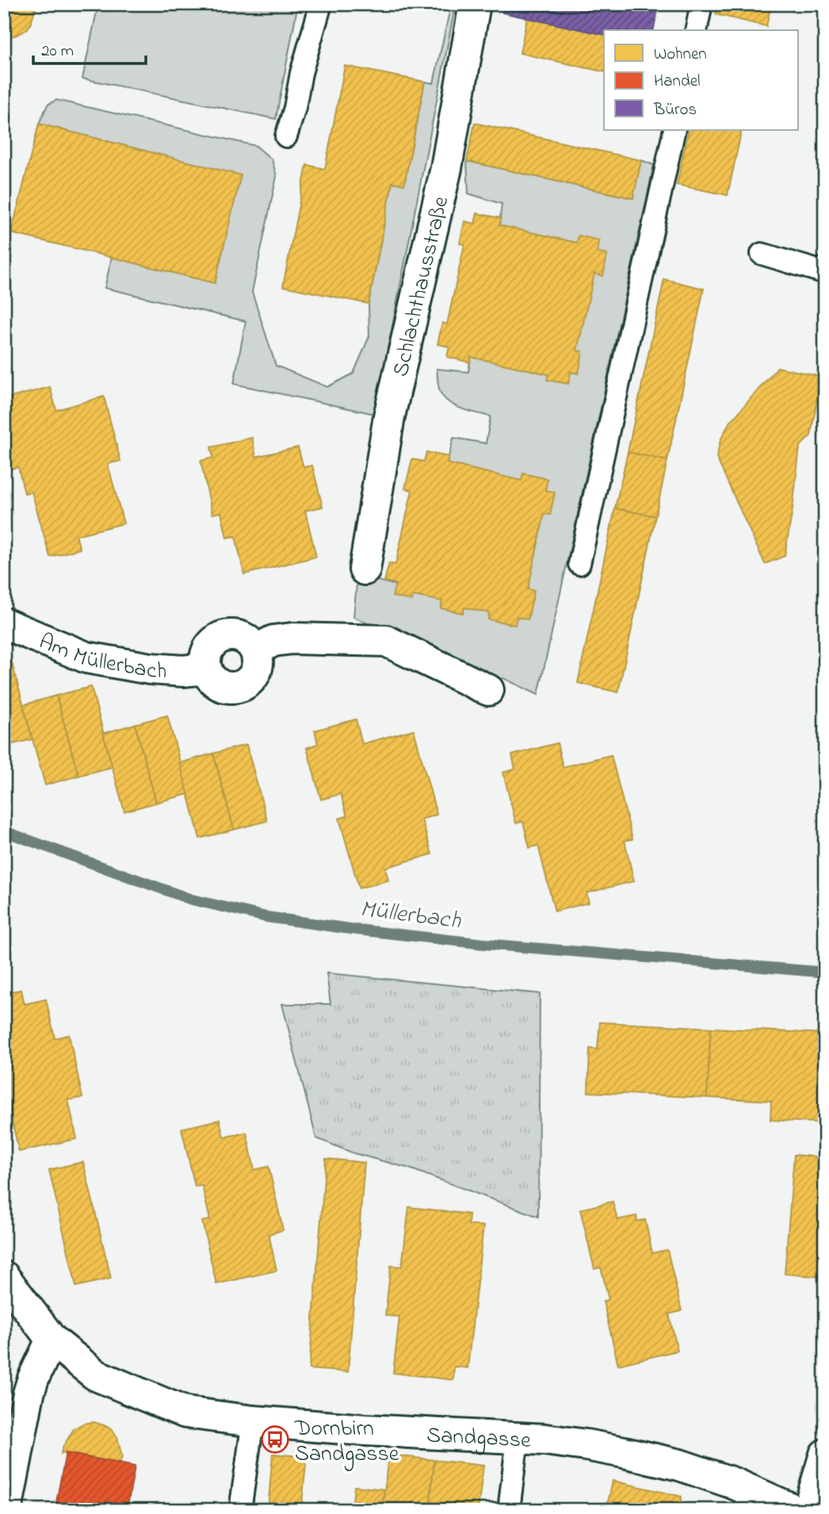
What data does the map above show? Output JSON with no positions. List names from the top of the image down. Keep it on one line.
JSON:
{"streets":{"street":["Schlachthausstraße","Am Müllerbach","Sandgasse"]},"water":["Müllerbach"],"places":{"bus stop":["Dornbirn Sandgasse"]},"legend":["Wohnen","Handel","Büros"],"scale_bar":"20 m"}
